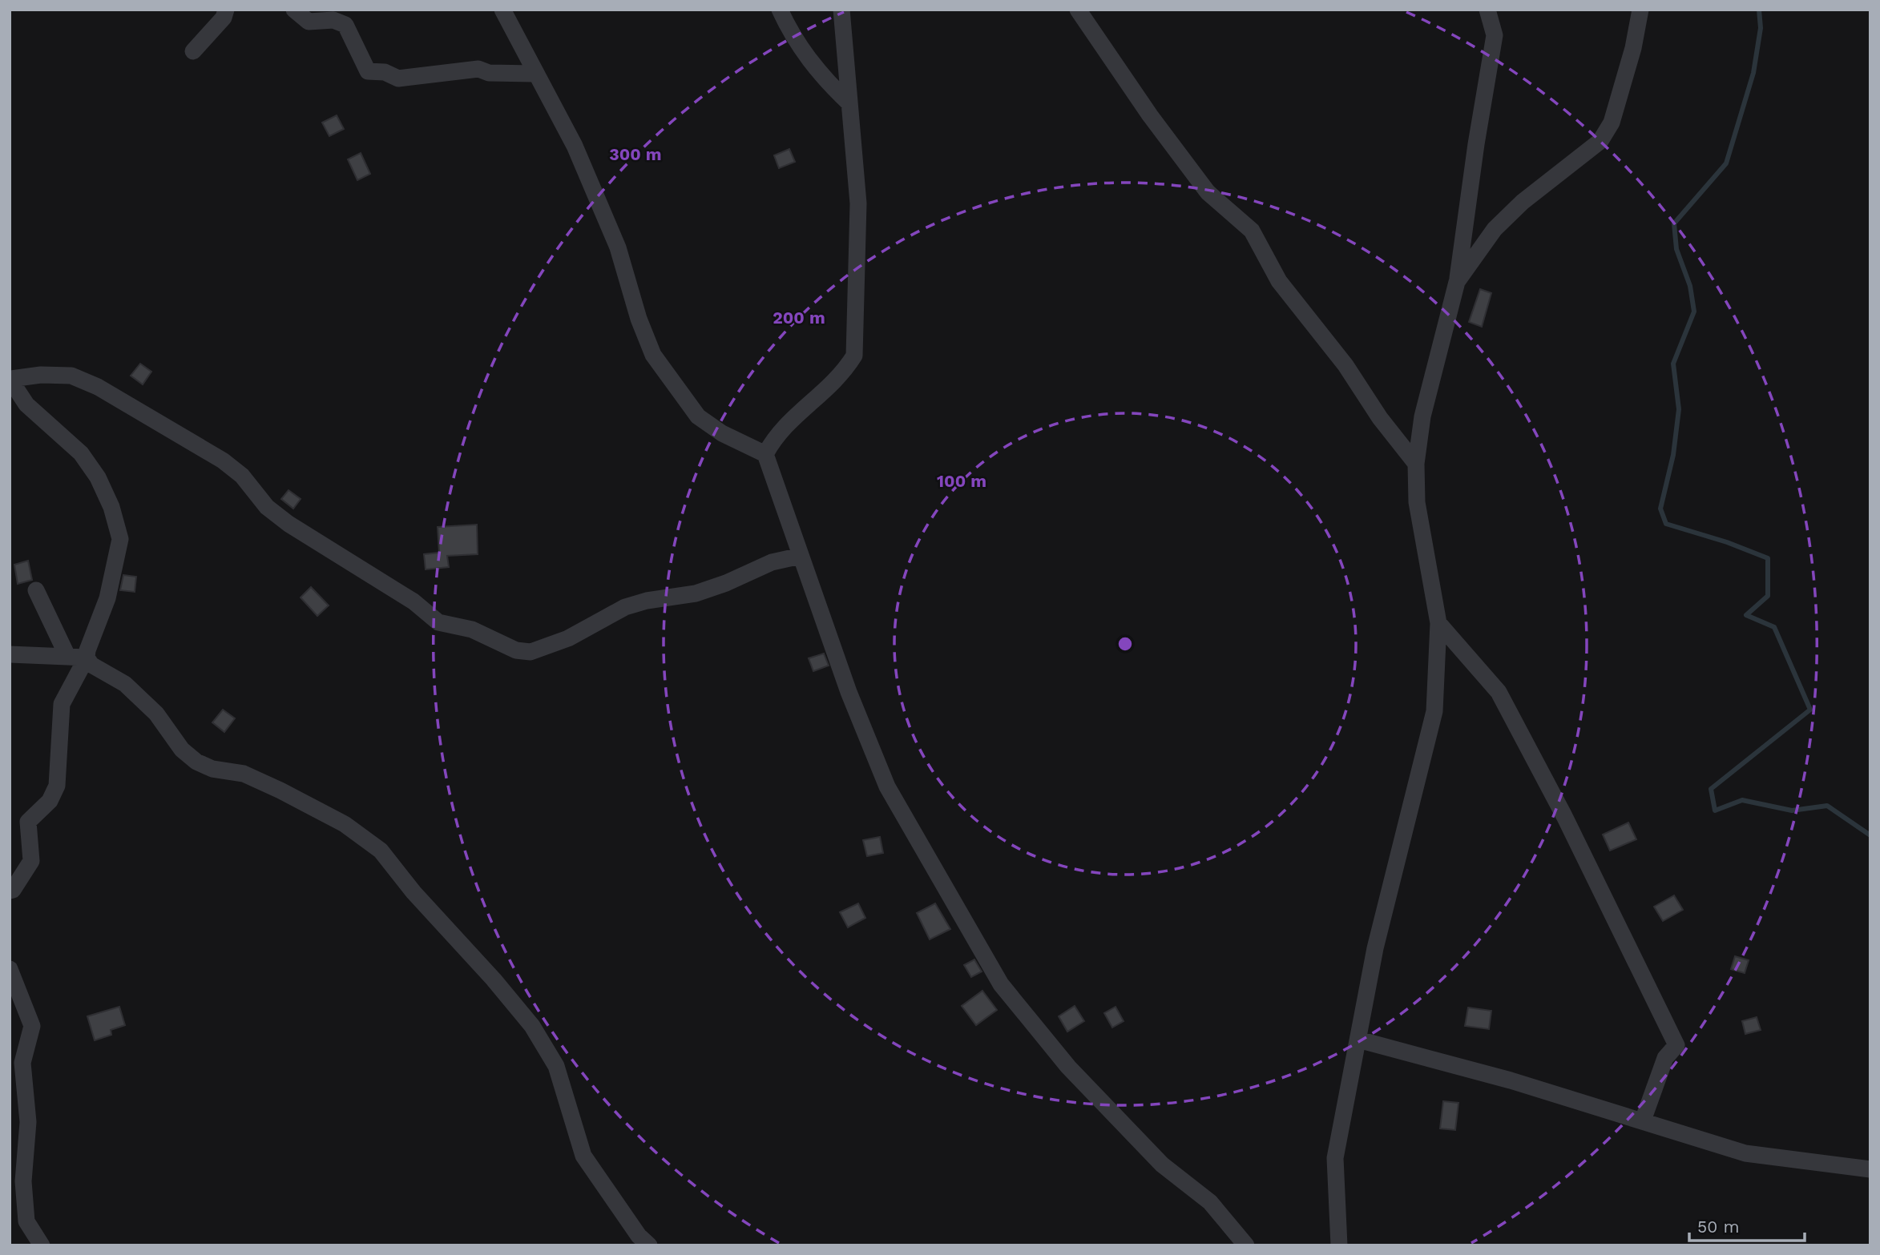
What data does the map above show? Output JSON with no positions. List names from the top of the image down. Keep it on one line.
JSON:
{"scale_bar":"50 m","rings":["300 m","200 m","100 m"]}
